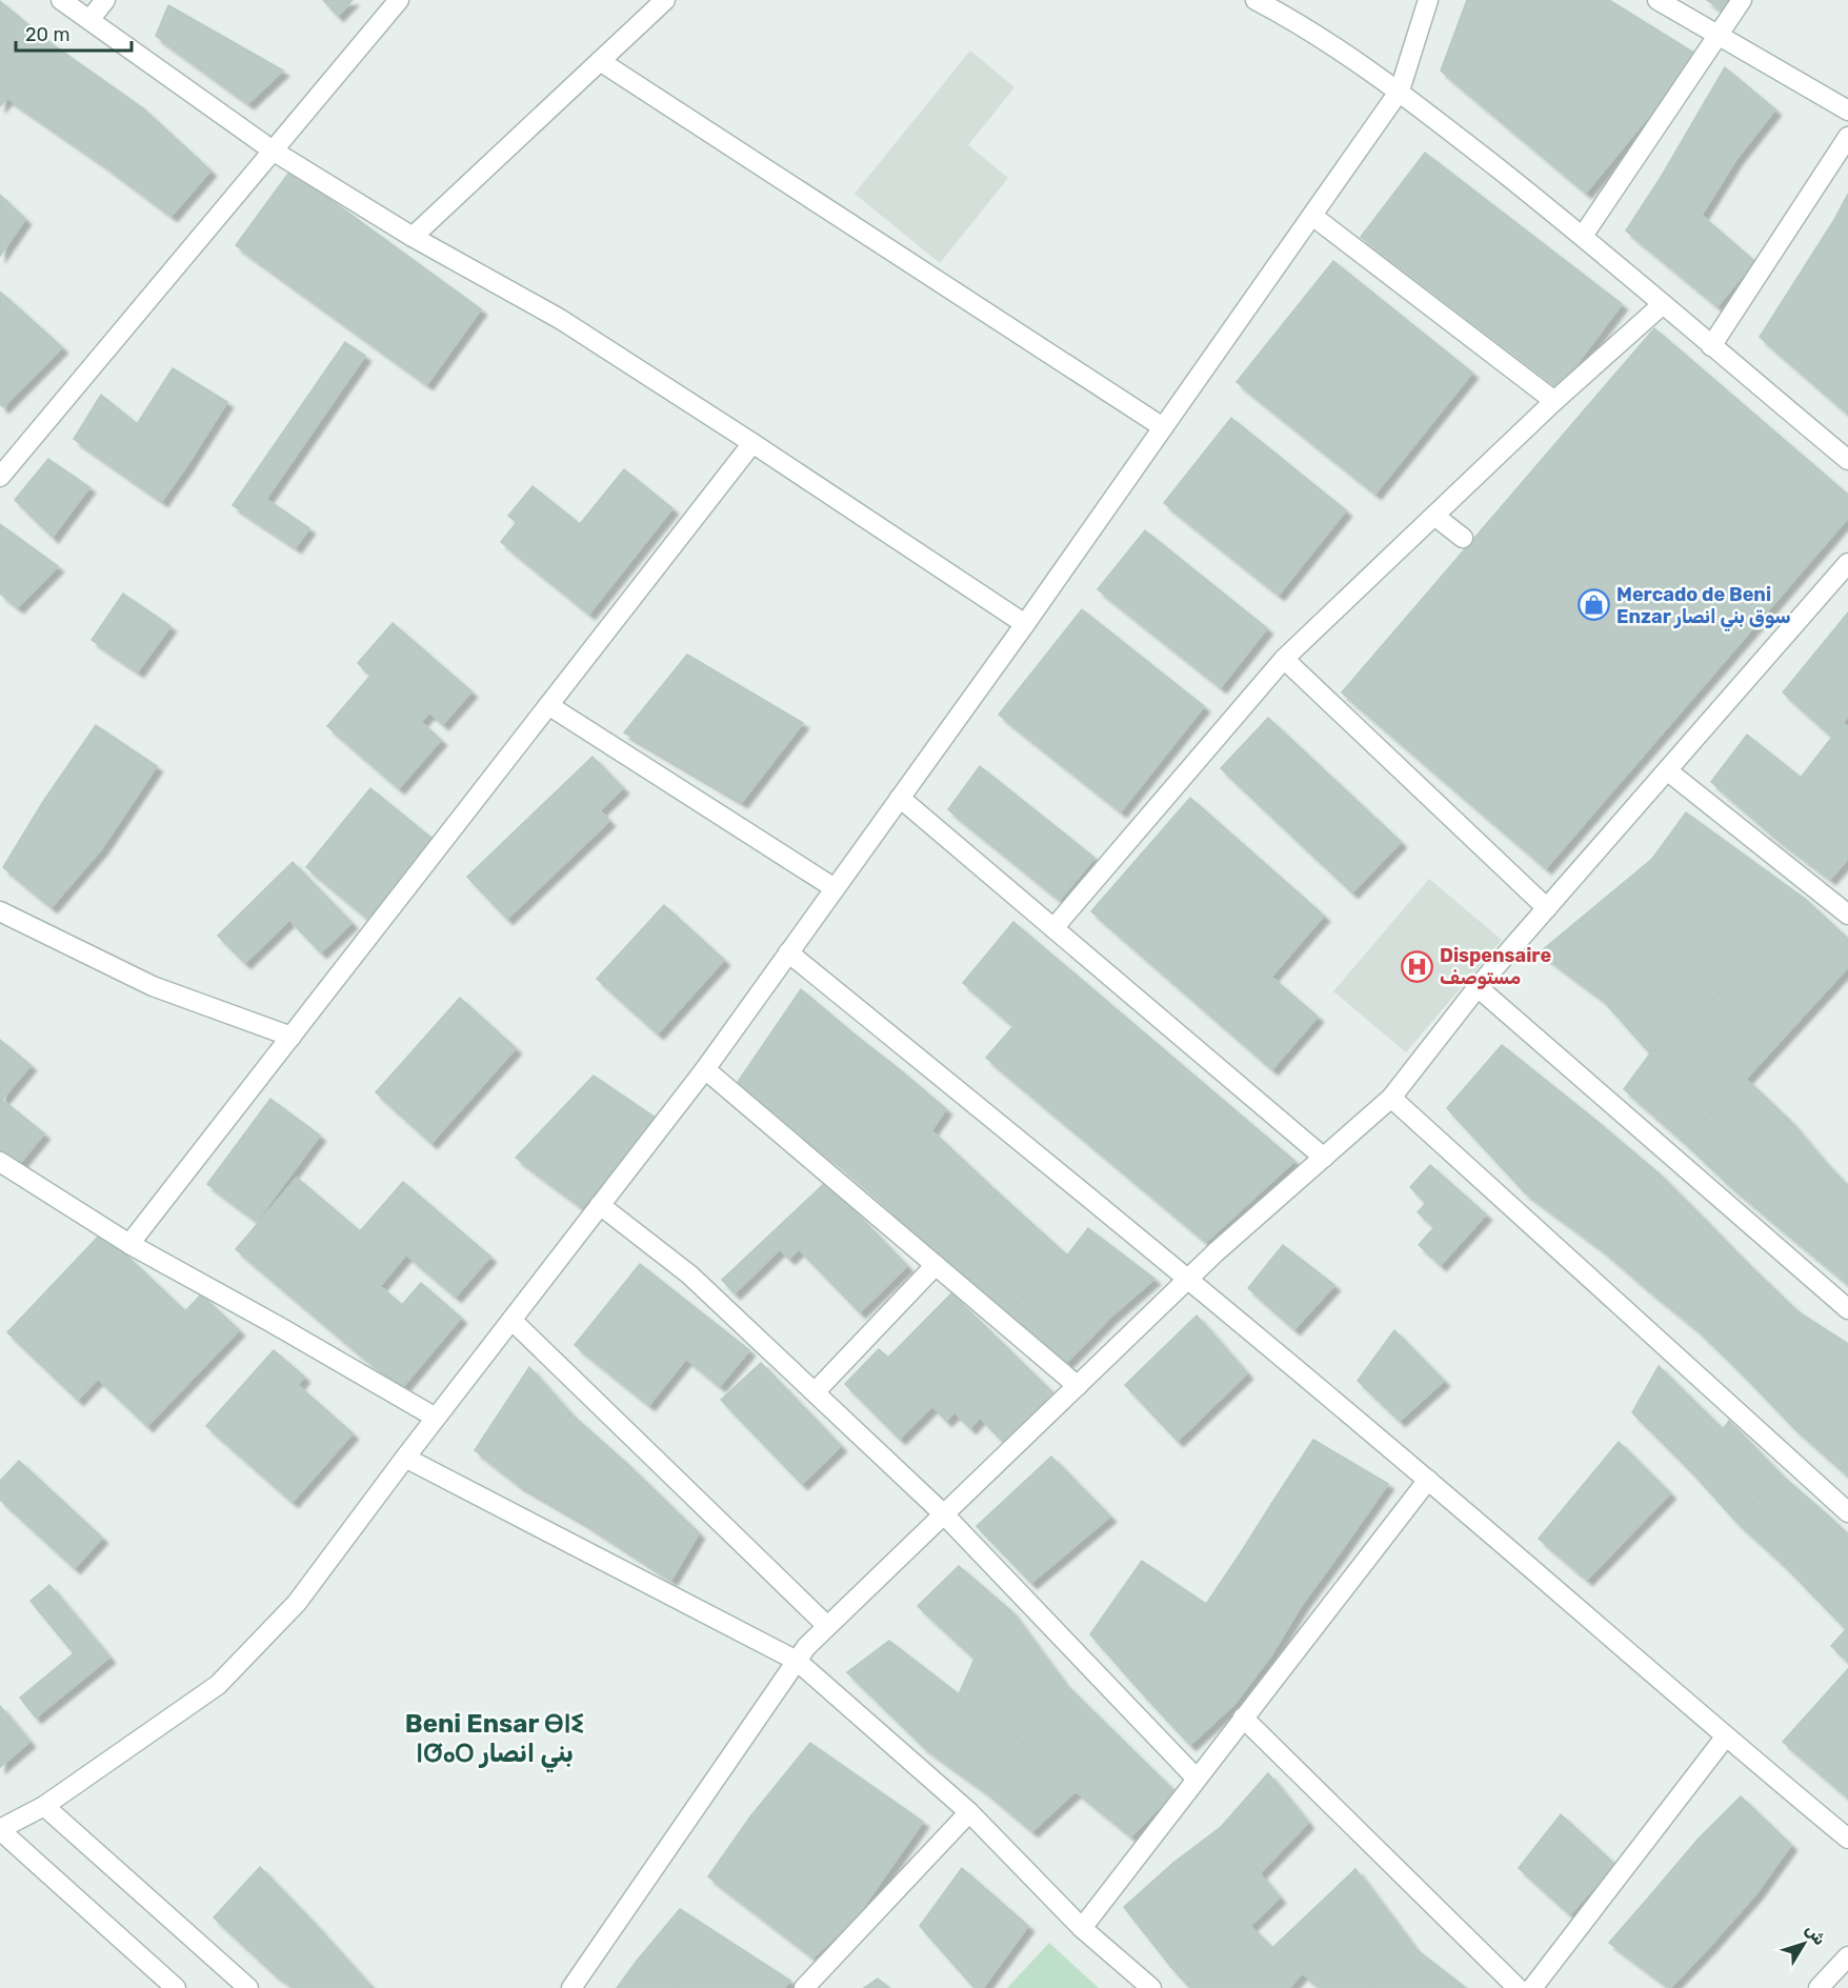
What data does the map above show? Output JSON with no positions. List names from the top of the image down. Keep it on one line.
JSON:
{"districts":["Beni Ensar ⴱⵏⵉ ⵏⵚⴰⵔ بني انصار"],"places":{"shop":["Mercado de Beni Enzar سوق بني انصار"],"hospital":["Dispensaire مستوصف"]},"scale_bar":"20 m","north":"top right"}
